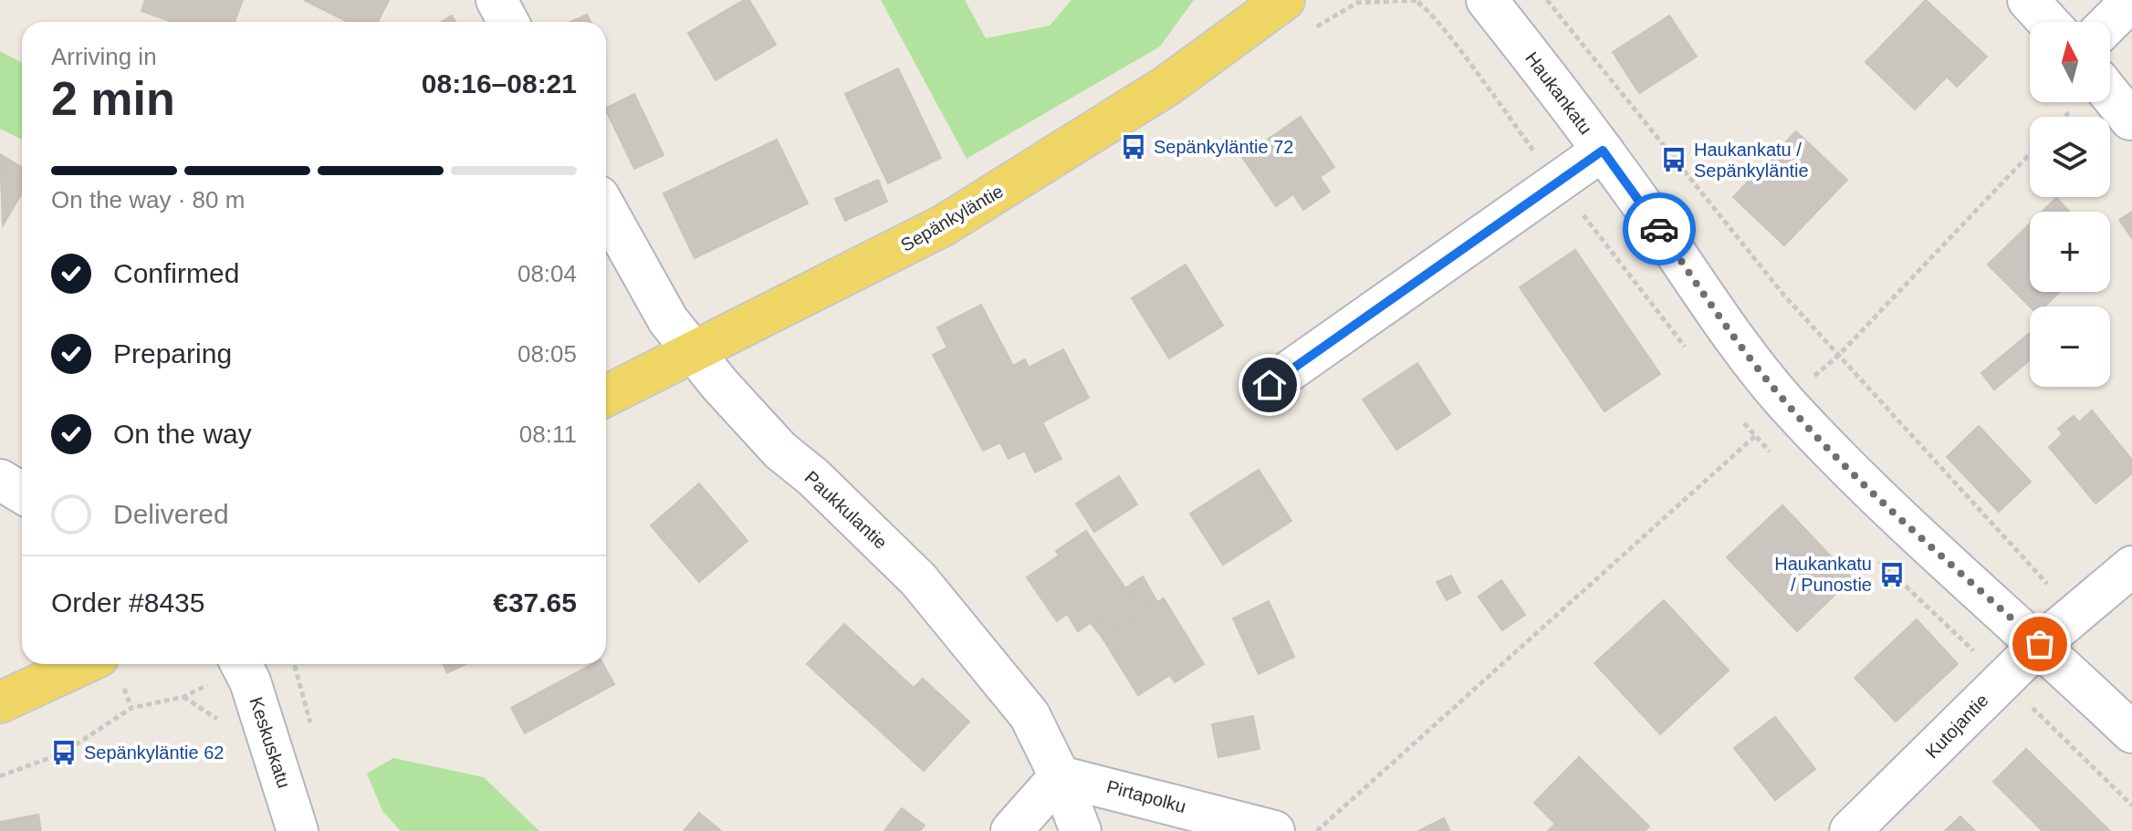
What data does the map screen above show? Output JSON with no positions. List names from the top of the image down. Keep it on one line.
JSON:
{"streets":{"main road":["Sepänkyläntie"],"street":["Haukankatu","Paukkulantie","Kutojantie","Keskuskatu","Pirtapolku"]},"crossings":[["Haukankatu","Kutojantie"],["Sepänkyläntie","Paukkulantie"],["Paukkulantie","Pirtapolku"]],"places":{"bus stop":["Sepänkyläntie 72","Haukankatu / Sepänkyläntie","Haukankatu / Punostie","Sepänkyläntie 62"]},"north":"top","page":{"map_buttons":["+","−"],"heading":["2 min","Arriving in","08:16–08:21"],"panel":["Order #8435","€37.65"],"bar":"On the way · 80 m","list":[["Confirmed","08:04"],["Preparing","08:05"],["On the way","08:11"],"Delivered"]}}
